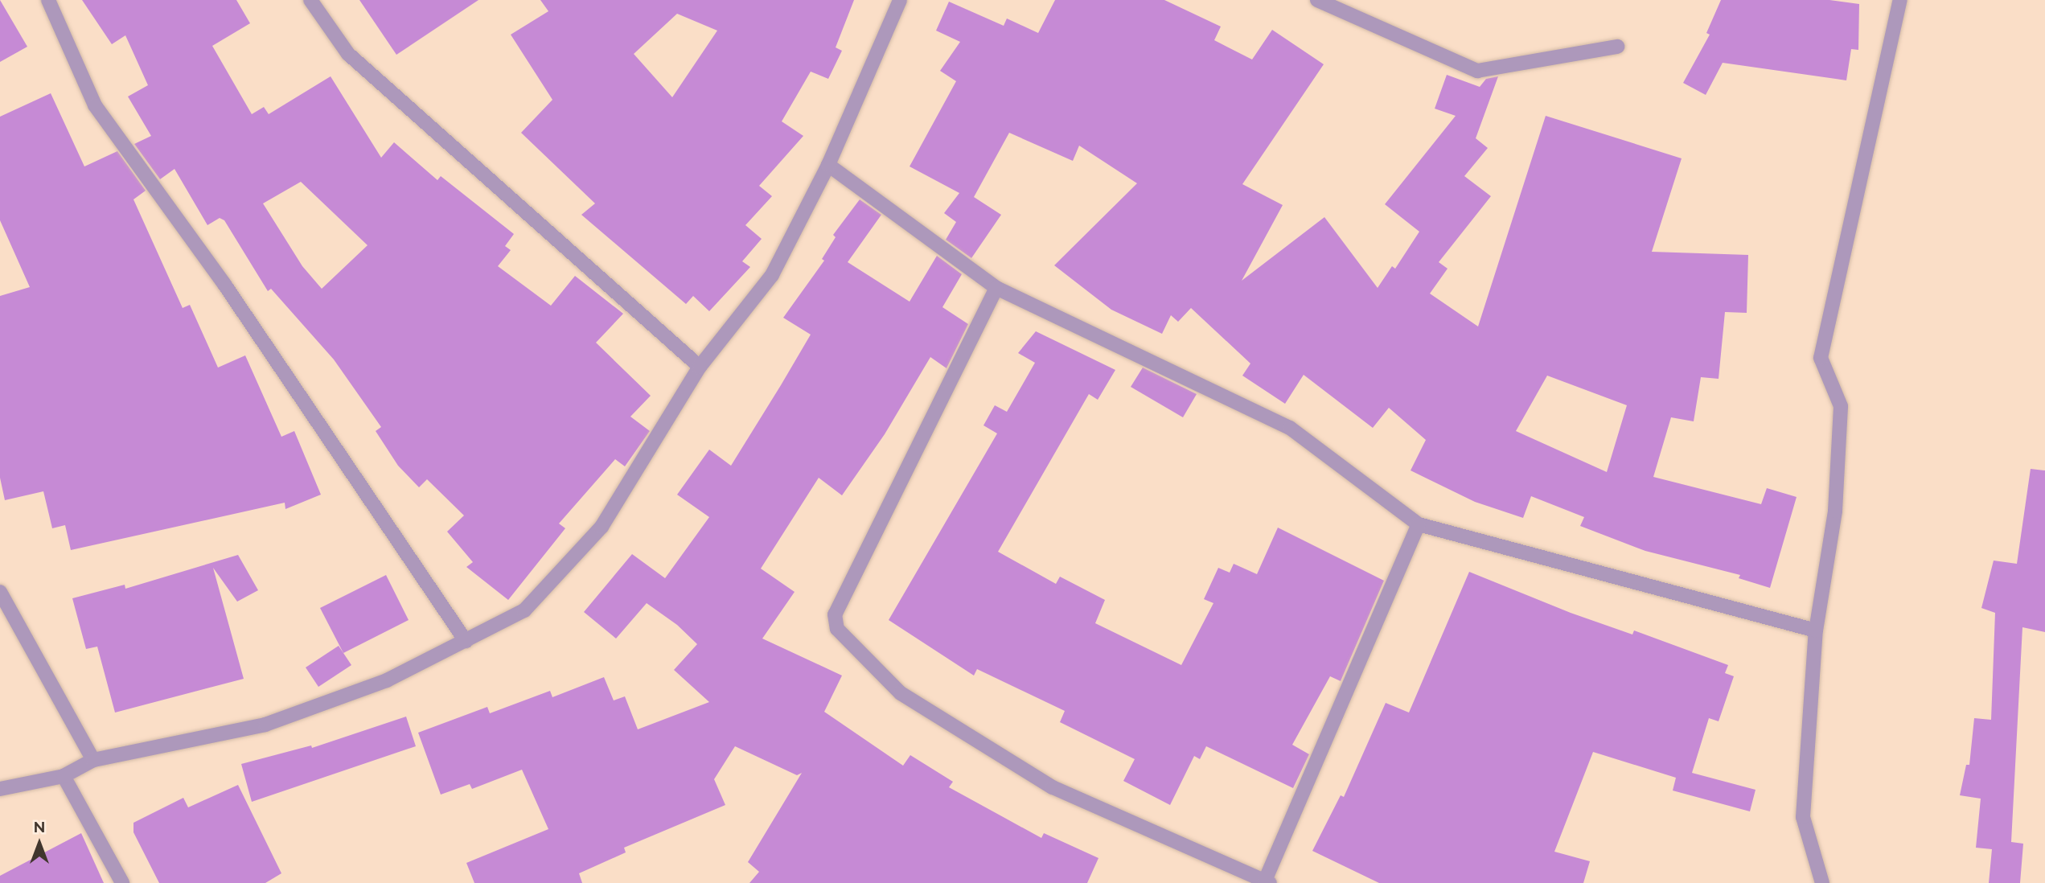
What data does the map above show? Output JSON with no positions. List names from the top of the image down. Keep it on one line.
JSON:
{"north":"top"}
